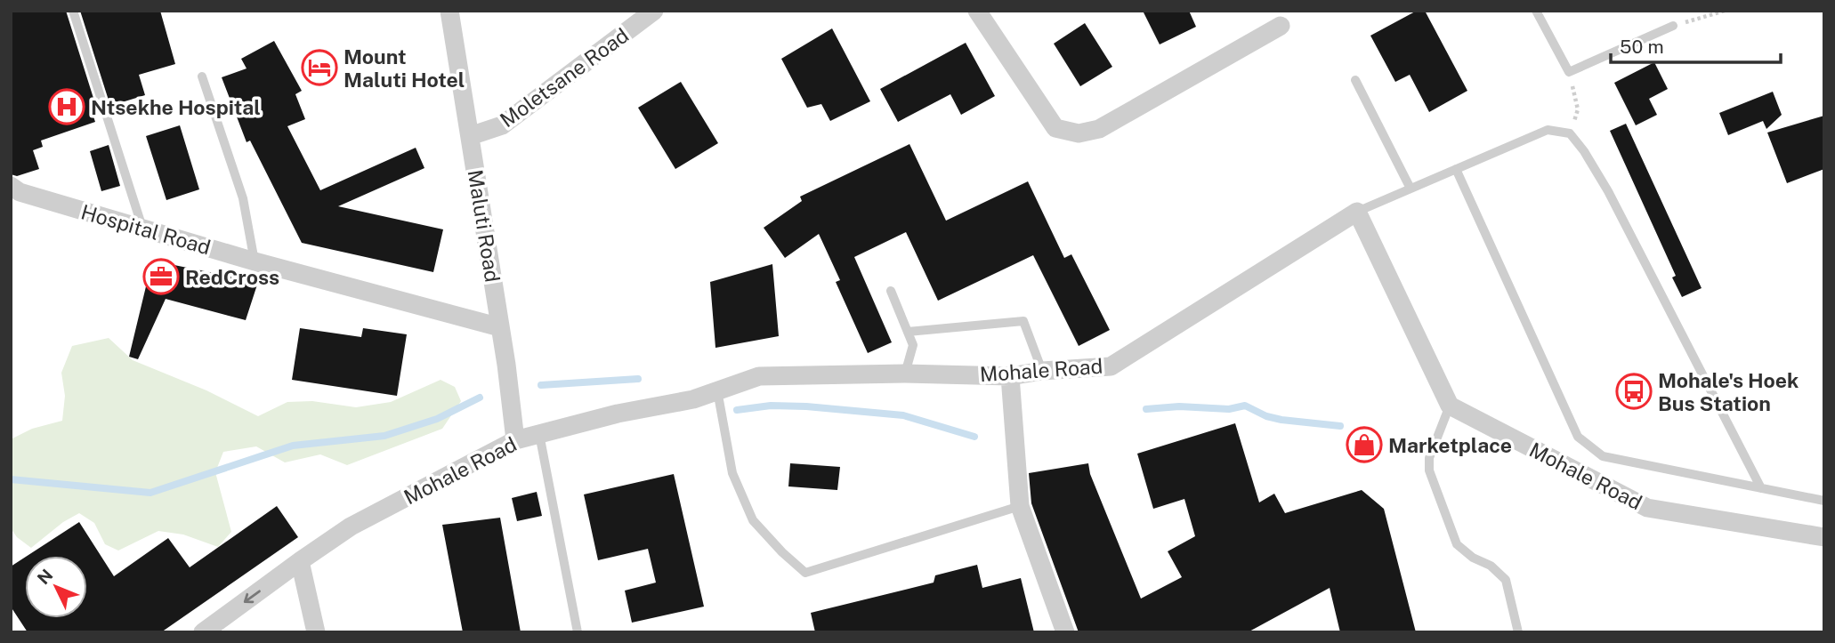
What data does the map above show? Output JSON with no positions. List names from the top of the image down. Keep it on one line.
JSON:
{"streets":{"street":["Moletsane Road","Maluti Road","Hospital Road","Mohale Road"]},"crossings":[["Moletsane Road","Maluti Road"],["Maluti Road","Hospital Road"],["Maluti Road","Mohale Road"]],"places":{"hotel":["Mount Maluti Hotel"],"hospital":["Ntsekhe Hospital"],"office":["RedCross"],"bus stop":["Mohale's Hoek Bus Station"],"shop":["Marketplace"]},"scale_bar":"50 m","north":"top left"}
